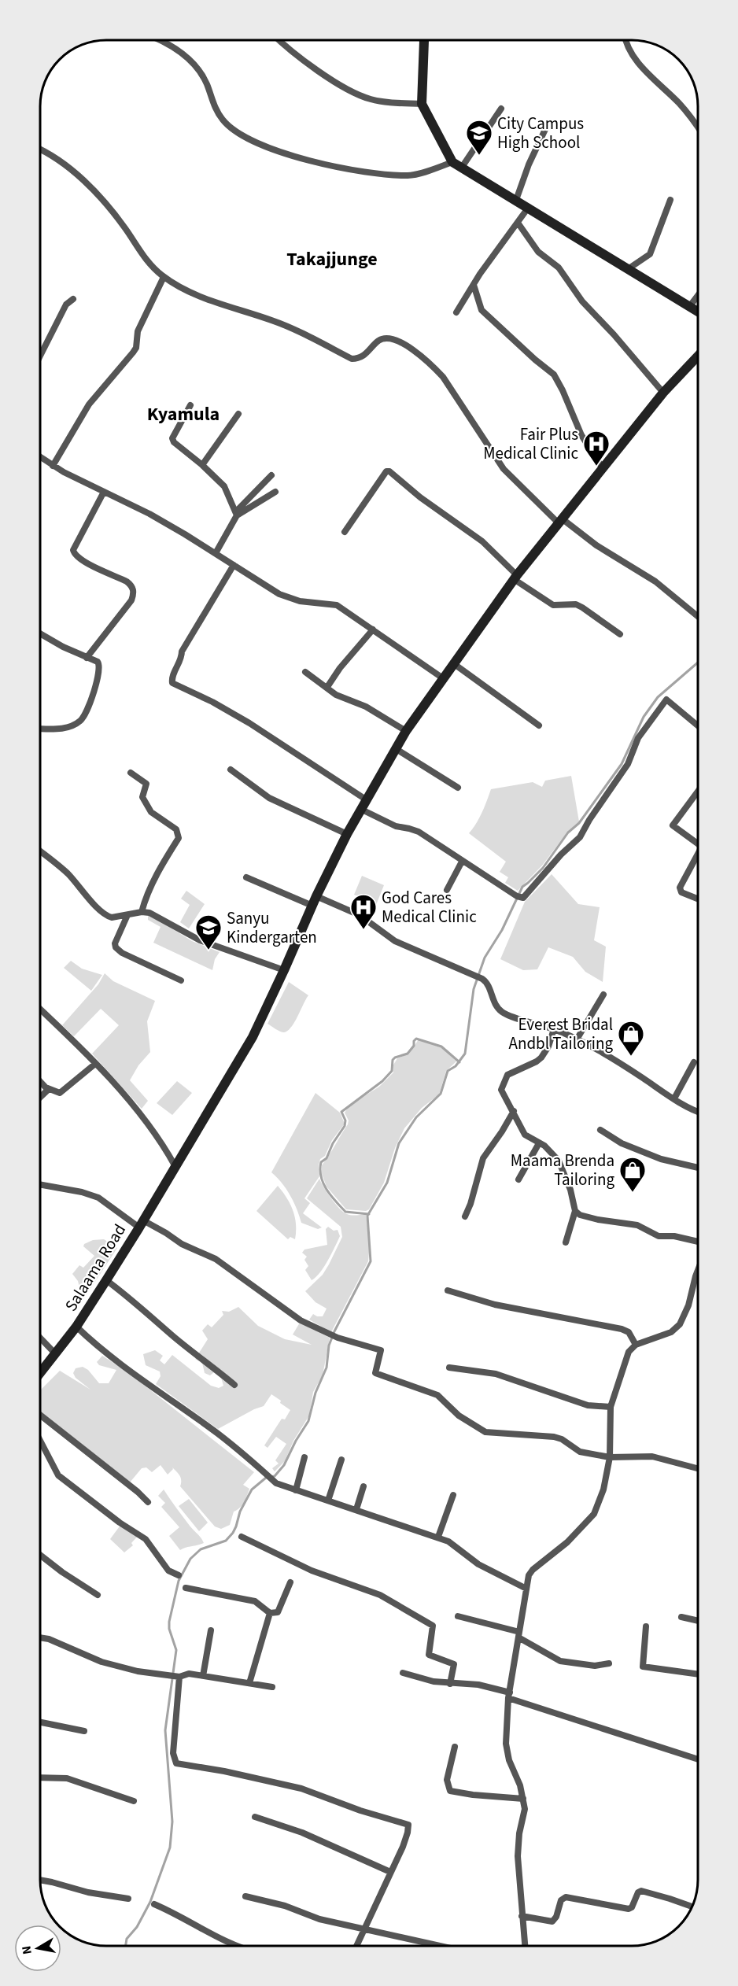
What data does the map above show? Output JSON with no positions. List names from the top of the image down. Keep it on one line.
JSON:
{"streets":{"main road":["Salaama Road"]},"districts":["Takajjunge","Kyamula"],"places":{"school or university":["City Campus High School","Sanyu Kindergarten"],"hospital":["Fair Plus Medical Clinic","God Cares Medical Clinic"],"shop":["Everest Bridal Andbl Tailoring","Maama Brenda Tailoring"]},"north":"left"}
